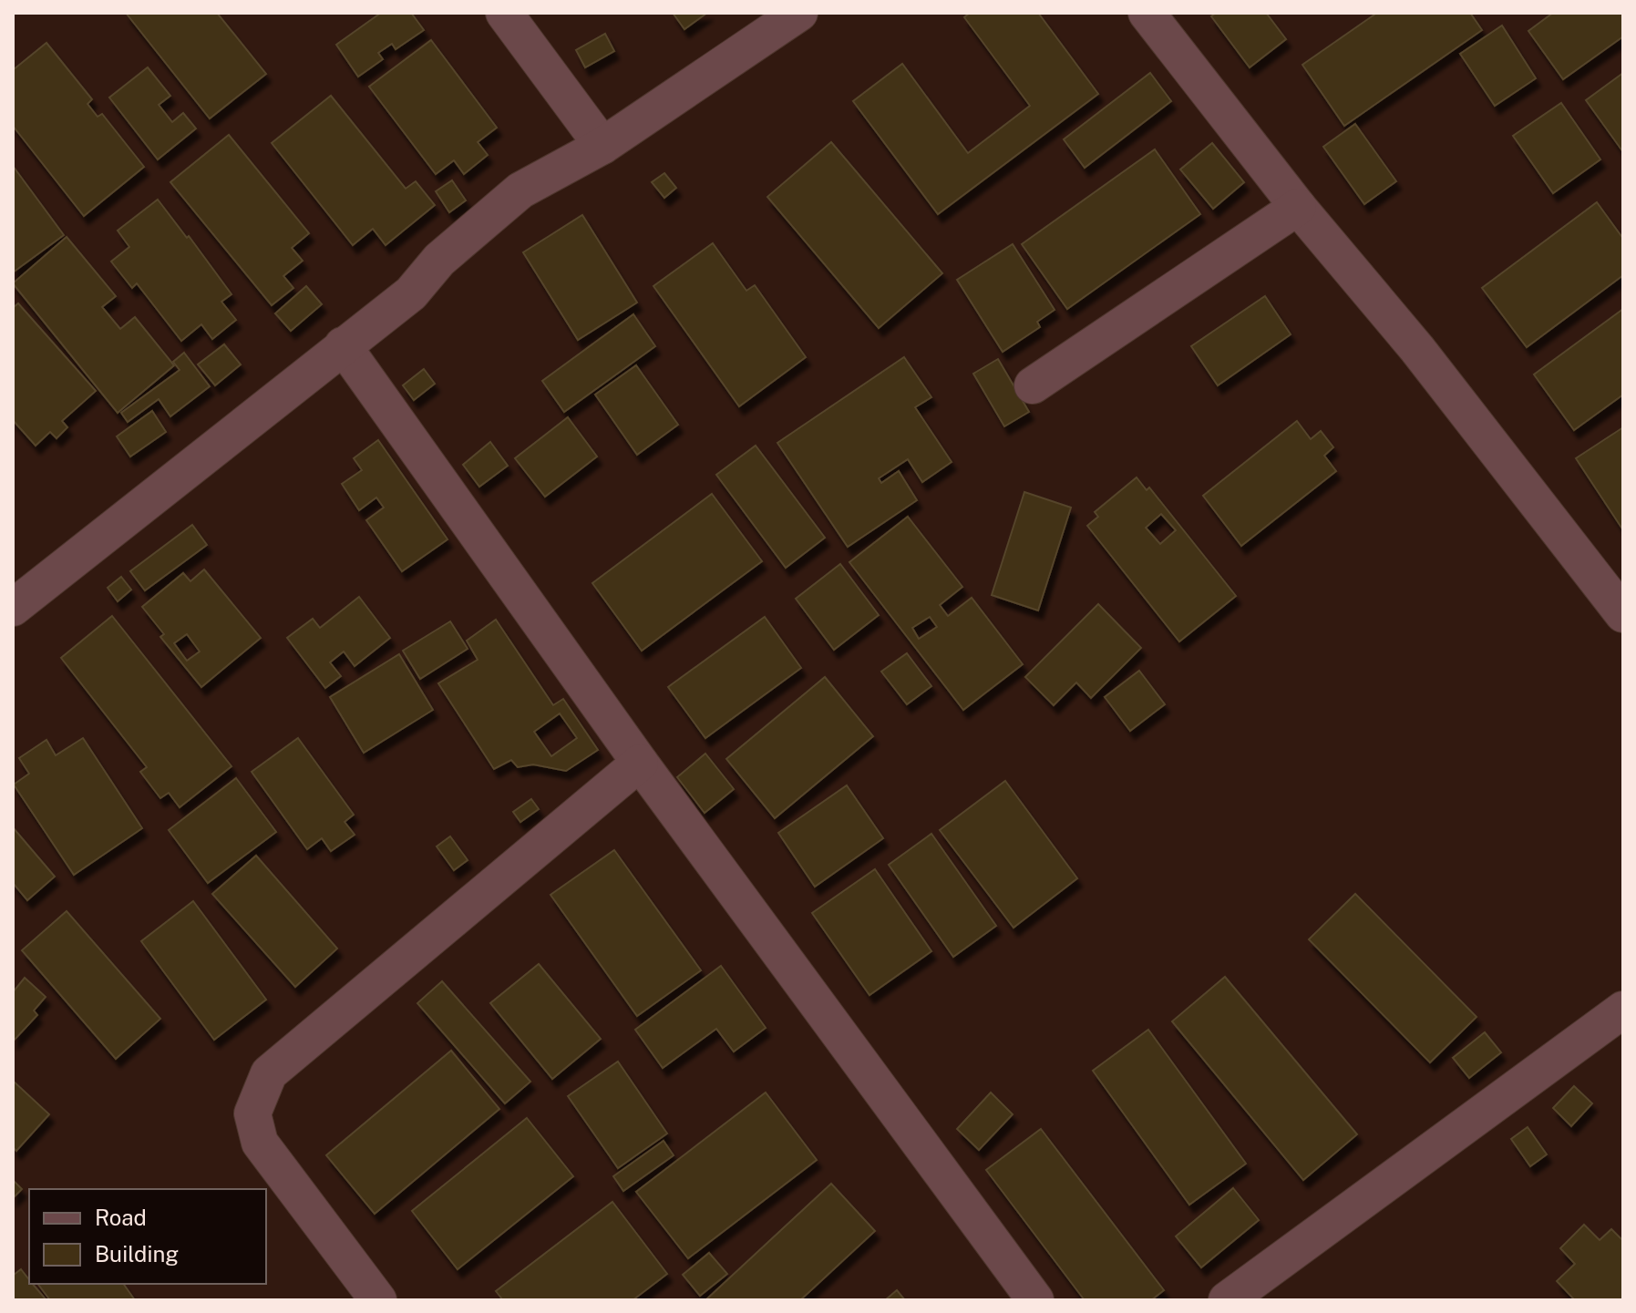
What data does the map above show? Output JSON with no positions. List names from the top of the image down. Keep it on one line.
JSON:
{"legend":["Road","Building"]}
